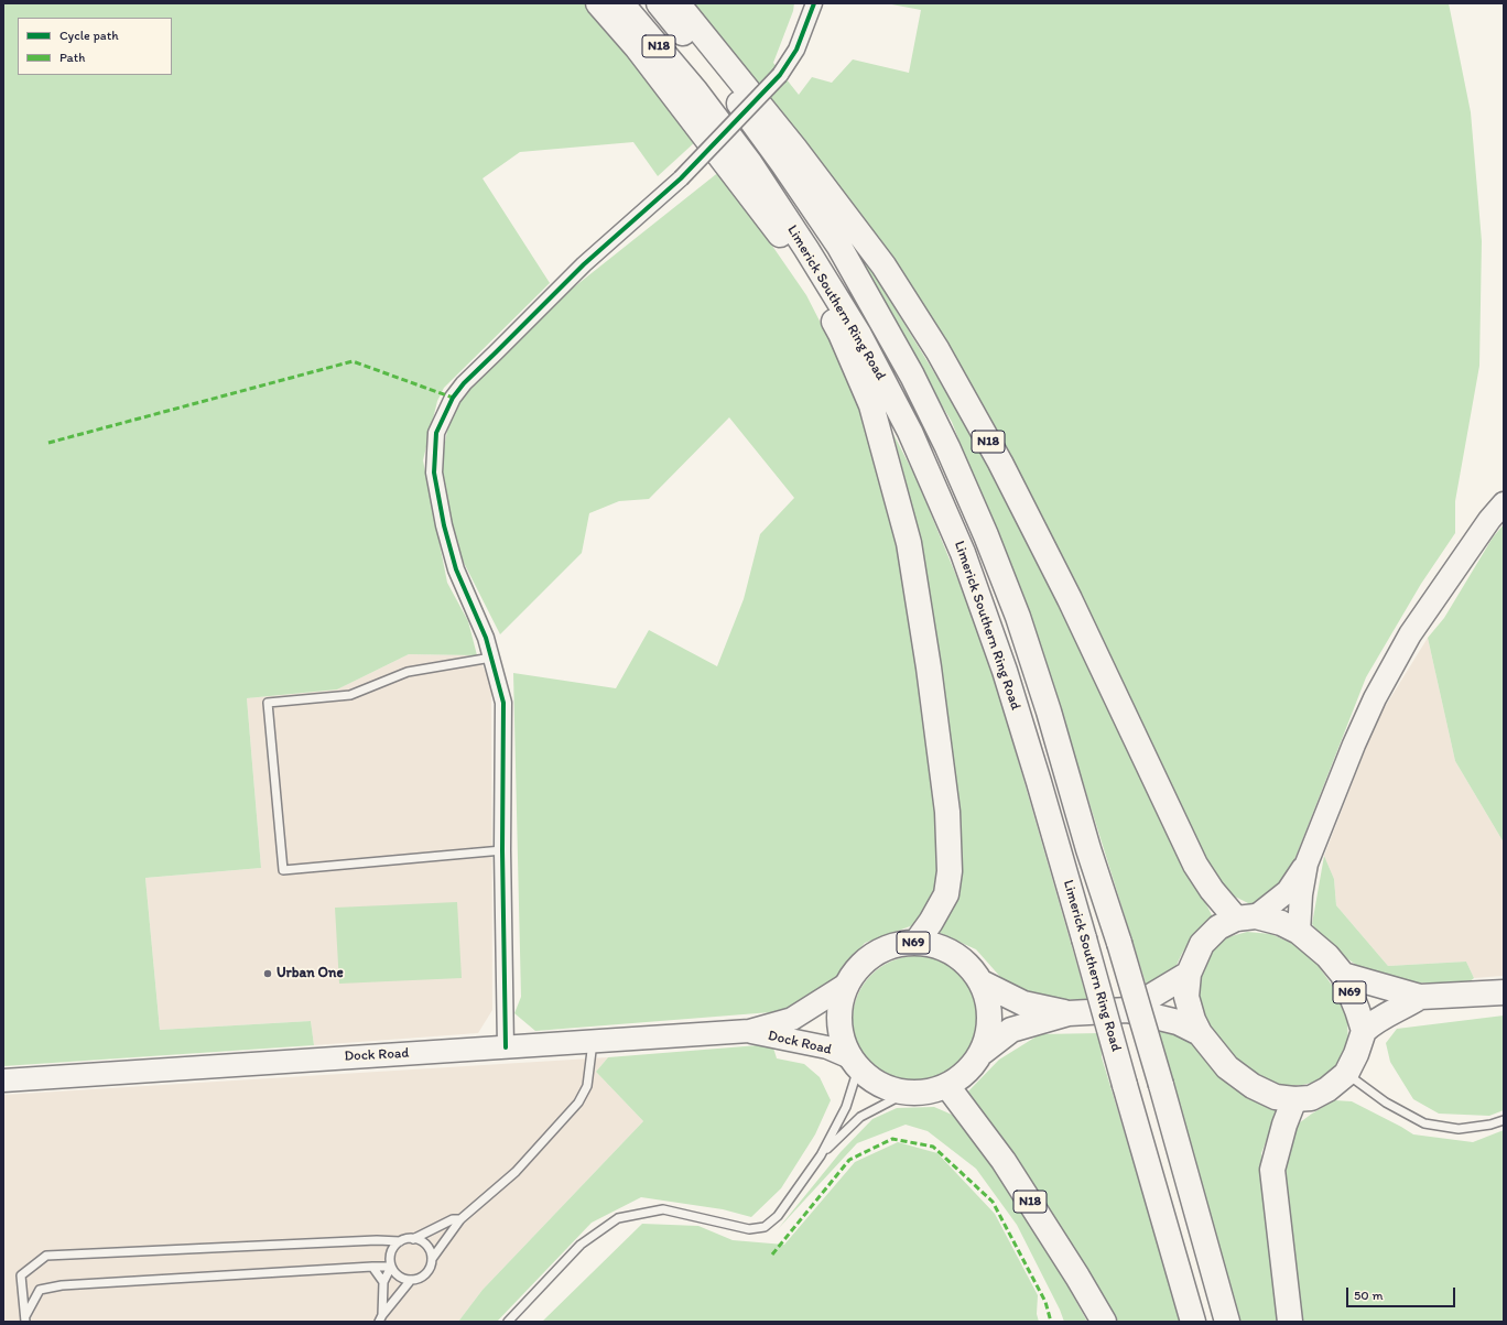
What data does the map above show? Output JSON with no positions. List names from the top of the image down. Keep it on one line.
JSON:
{"streets":{"main road":["N18","Limerick Southern Ring Road","N69","Dock Road"]},"crossings":[["N18","Limerick Southern Ring Road"],["N18","N69"],["N18","Dock Road"],["N69","Dock Road"]],"places":["Urban One"],"legend":["Cycle path","Path"],"scale_bar":"50 m"}
